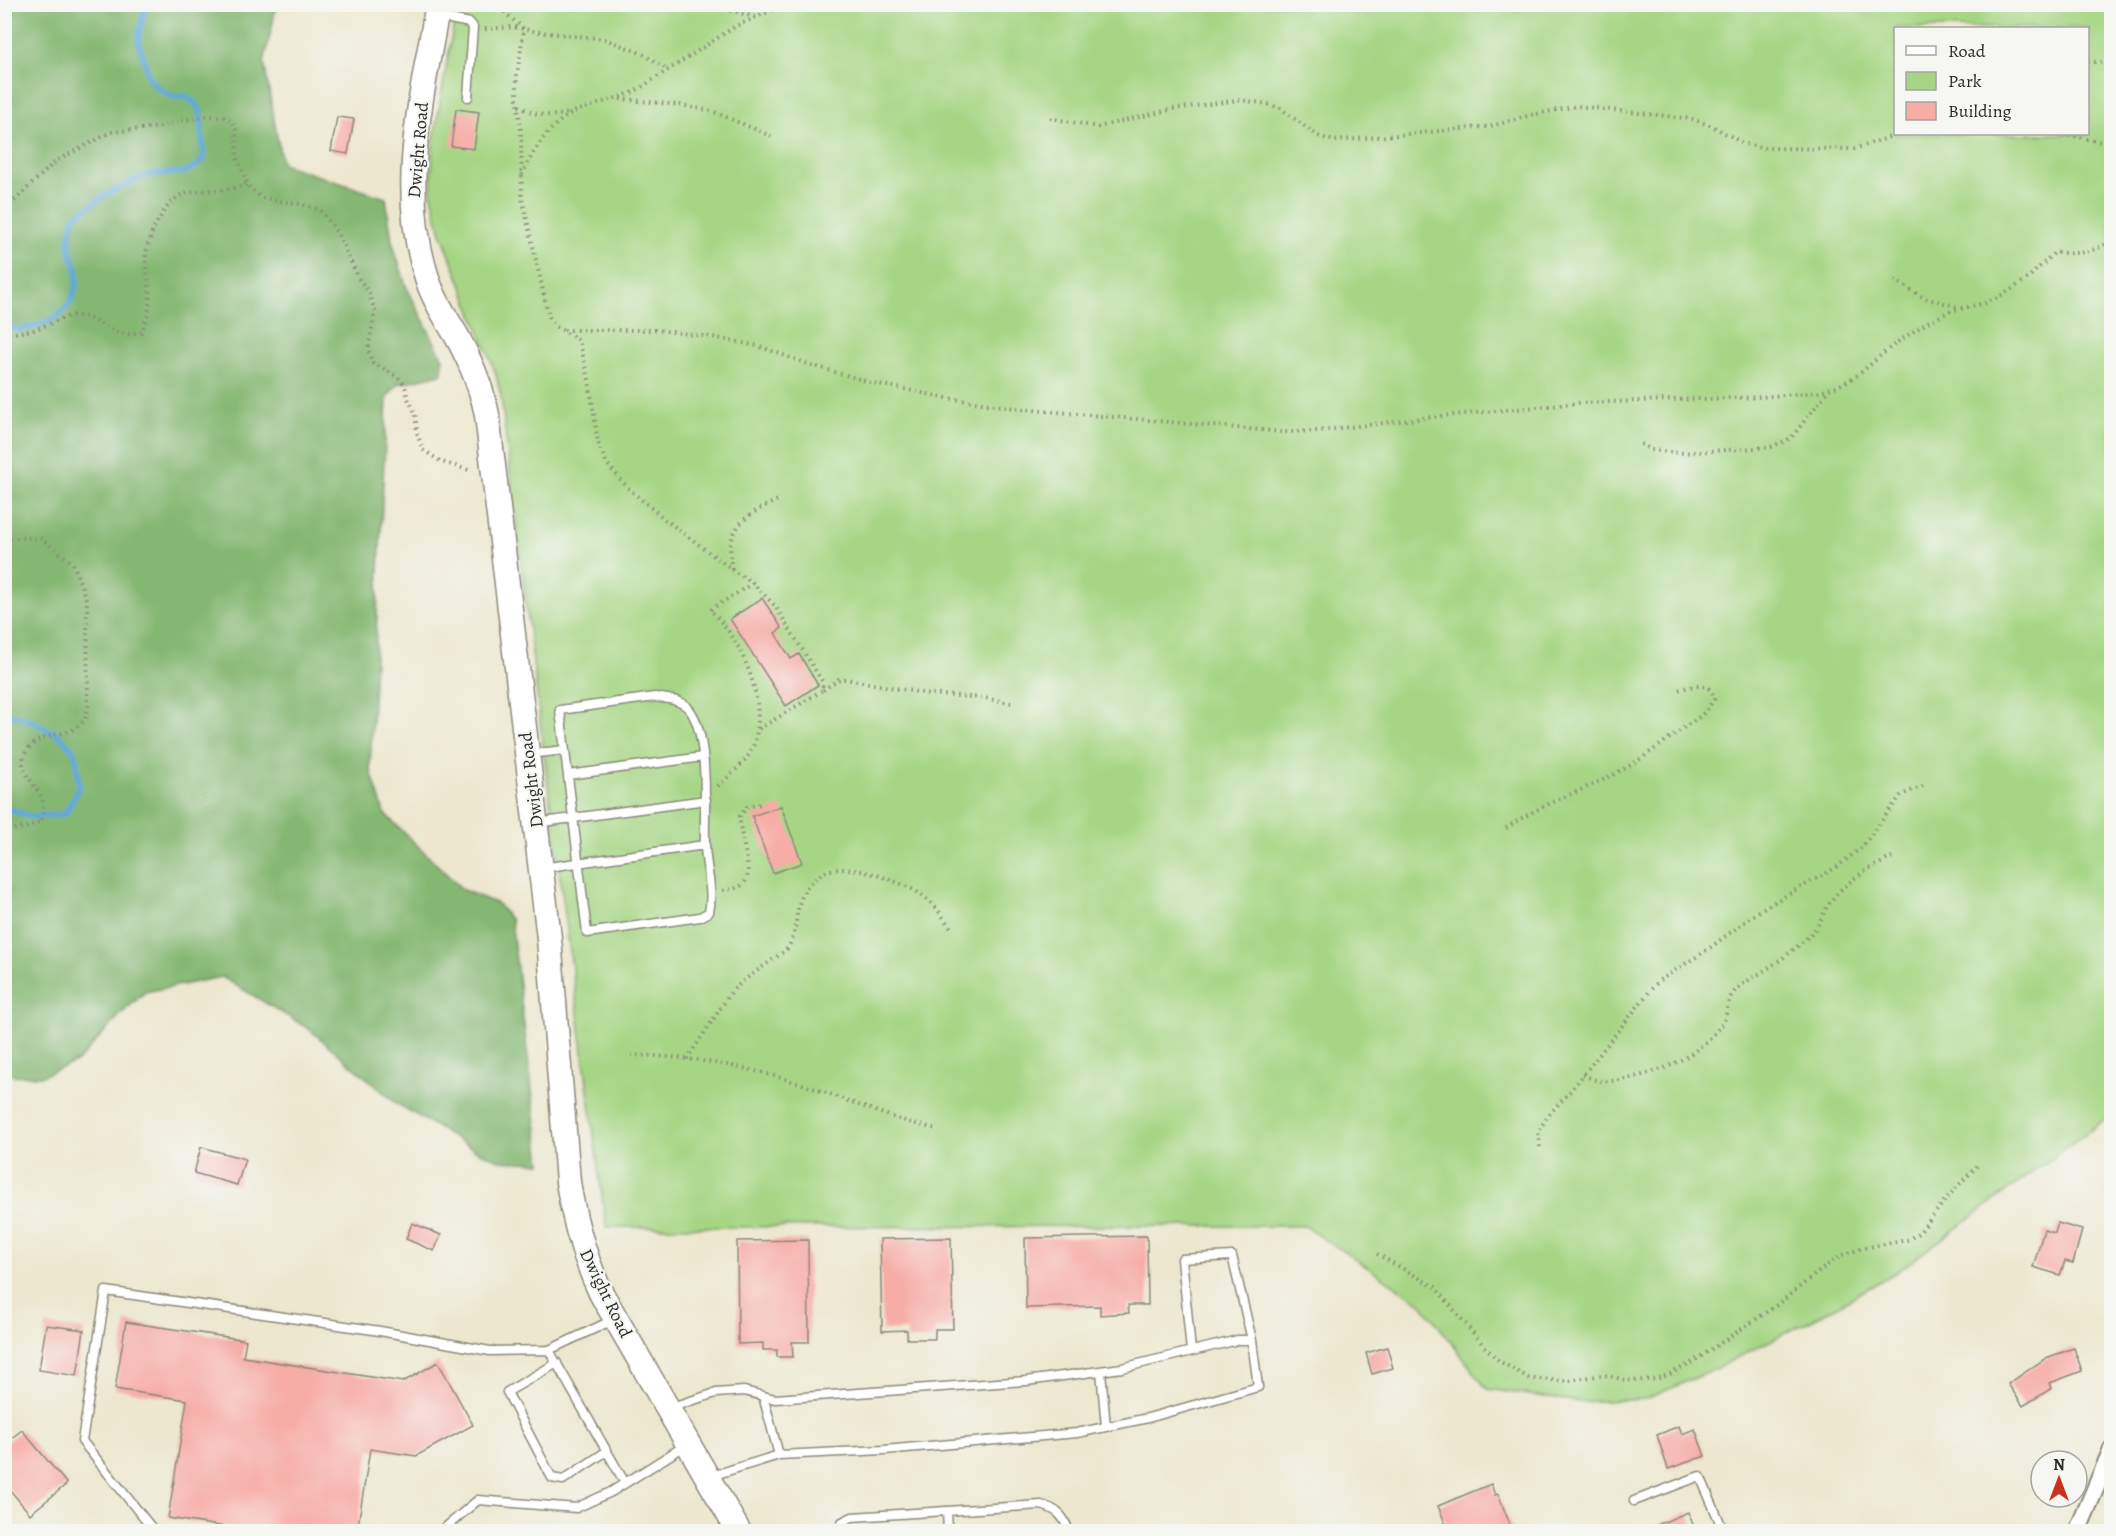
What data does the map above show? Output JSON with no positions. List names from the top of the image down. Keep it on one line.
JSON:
{"streets":{"main road":["Dwight Road"]},"legend":["Road","Park","Building"],"north":"top"}
